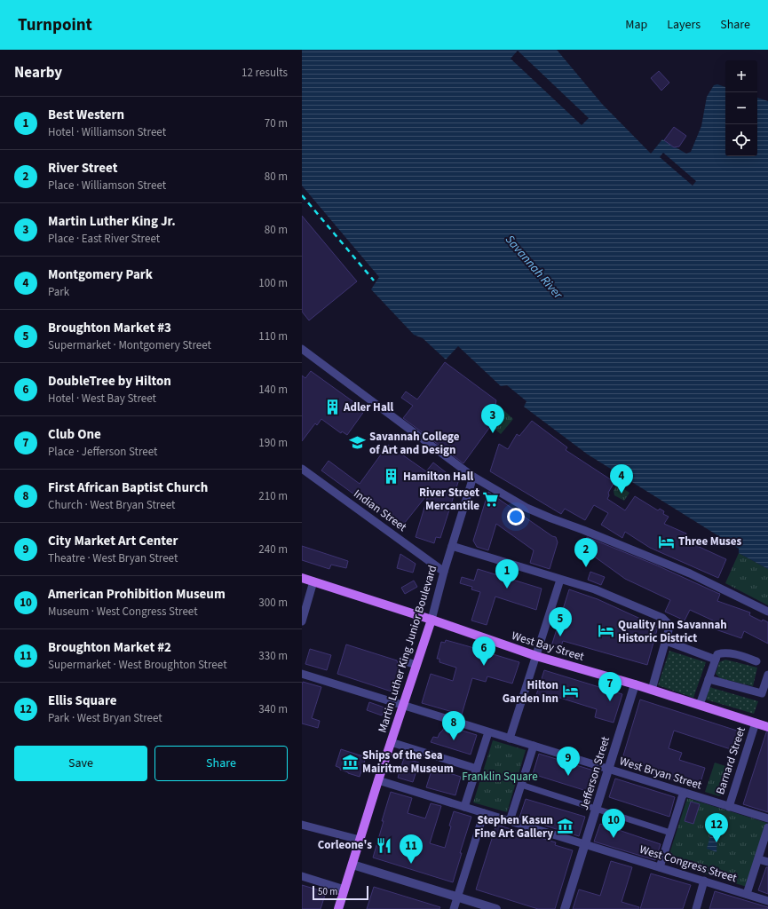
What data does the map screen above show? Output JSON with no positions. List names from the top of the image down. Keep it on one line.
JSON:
{"streets":{"main road":["West Bay Street","Martin Luther King Junior Boulevard"],"street":["Indian Street","Barnard Street","Jefferson Street","West Bryan Street","West Congress Street"]},"crossings":[["Indian Street","Martin Luther King Junior Boulevard"],["West Bay Street","Martin Luther King Junior Boulevard"],["West Bay Street","Barnard Street"],["West Bay Street","Jefferson Street"],["Martin Luther King Junior Boulevard","West Bryan Street"],["Martin Luther King Junior Boulevard","West Congress Street"],["Barnard Street","West Bryan Street"],["Jefferson Street","West Bryan Street"],["Jefferson Street","West Congress Street"]],"water":["Savannah River"],"parks":["Franklin Square"],"places":{"building":["Adler Hall","Hamilton Hall"],"school or university":["Savannah College of Art and Design"],"supermarket":["River Street Mercantile"],"hotel":["Three Muses","Quality Inn Savannah Historic District","Hilton Garden Inn"],"museum":["Ships of the Sea Mairitme Museum","Stephen Kasun Fine Art Gallery"],"restaurant":["Corleone's"]},"scale_bar":"50 m","page":{"header":"Turnpoint","nav":["Map","Layers","Share"],"heading":["Nearby","12 results"],"map_buttons":["+","−"],"list":[{"mark":"1","name":"Best Western","note":"Hotel · Williamson Street","value":"70 m"},{"mark":"2","name":"River Street","note":"Place · Williamson Street","value":"80 m"},{"mark":"3","name":"Martin Luther King Jr.","note":"Place · East River Street","value":"80 m"},{"mark":"4","name":"Montgomery Park","note":"Park","value":"100 m"},{"mark":"5","name":"Broughton Market #3","note":"Supermarket · Montgomery Street","value":"110 m"},{"mark":"6","name":"DoubleTree by Hilton","note":"Hotel · West Bay Street","value":"140 m"},{"mark":"7","name":"Club One","note":"Place · Jefferson Street","value":"190 m"},{"mark":"8","name":"First African Baptist Church","note":"Church · West Bryan Street","value":"210 m"},{"mark":"9","name":"City Market Art Center","note":"Theatre · West Bryan Street","value":"240 m"},{"mark":"10","name":"American Prohibition Museum","note":"Museum · West Congress Street","value":"300 m"},{"mark":"11","name":"Broughton Market #2","note":"Supermarket · West Broughton Street","value":"330 m"},{"mark":"12","name":"Ellis Square","note":"Park · West Bryan Street","value":"340 m"}],"pins":["3","4","2","1","5","6","7","8","9","10","12","11"],"buttons":["Save","Share"],"scale":"50 m"}}
